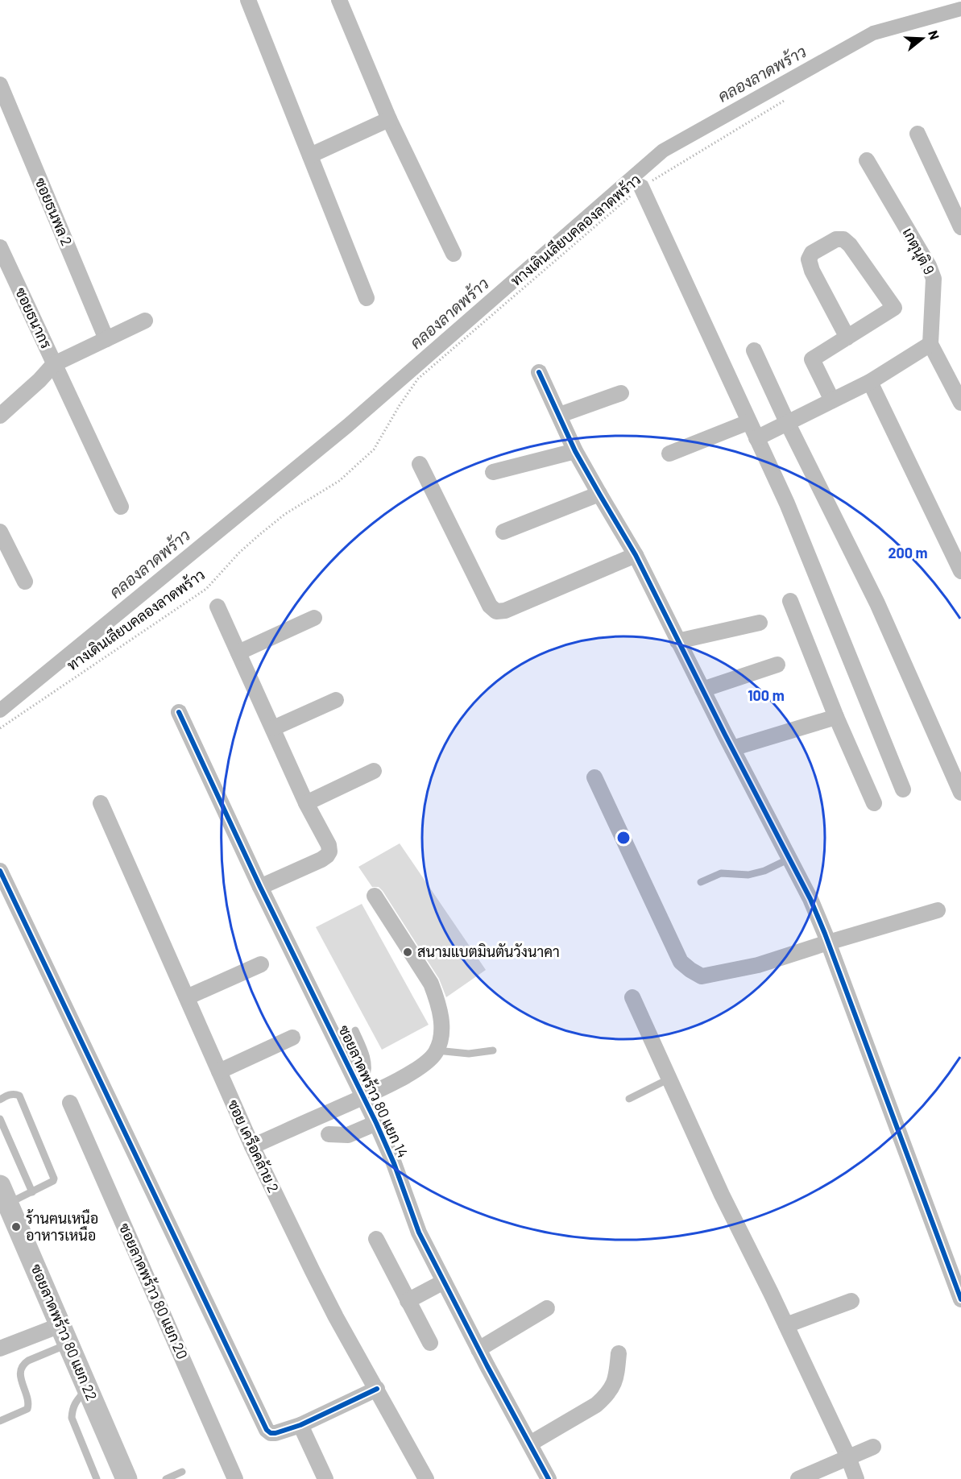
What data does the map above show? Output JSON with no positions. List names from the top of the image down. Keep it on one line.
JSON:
{"streets":{"street":["ซอยธนพล 2","เกตุนุติ 9","ซอยธนากร","ซอยลาดพร้าว 80 แยก 14","ซอย เครือคล้าย 2","ซอยลาดพร้าว 80 แยก 20","ซอยลาดพร้าว 80 แยก 22"],"path":["ทางเดินเลียบคลองลาดพร้าว"]},"water":["คลองลาดพร้าว"],"places":["สนามแบตมินตันวังนาคา","ร้านฅนเหนือ อาหารเหนือ"],"north":"right","rings":["200 m","100 m"]}
